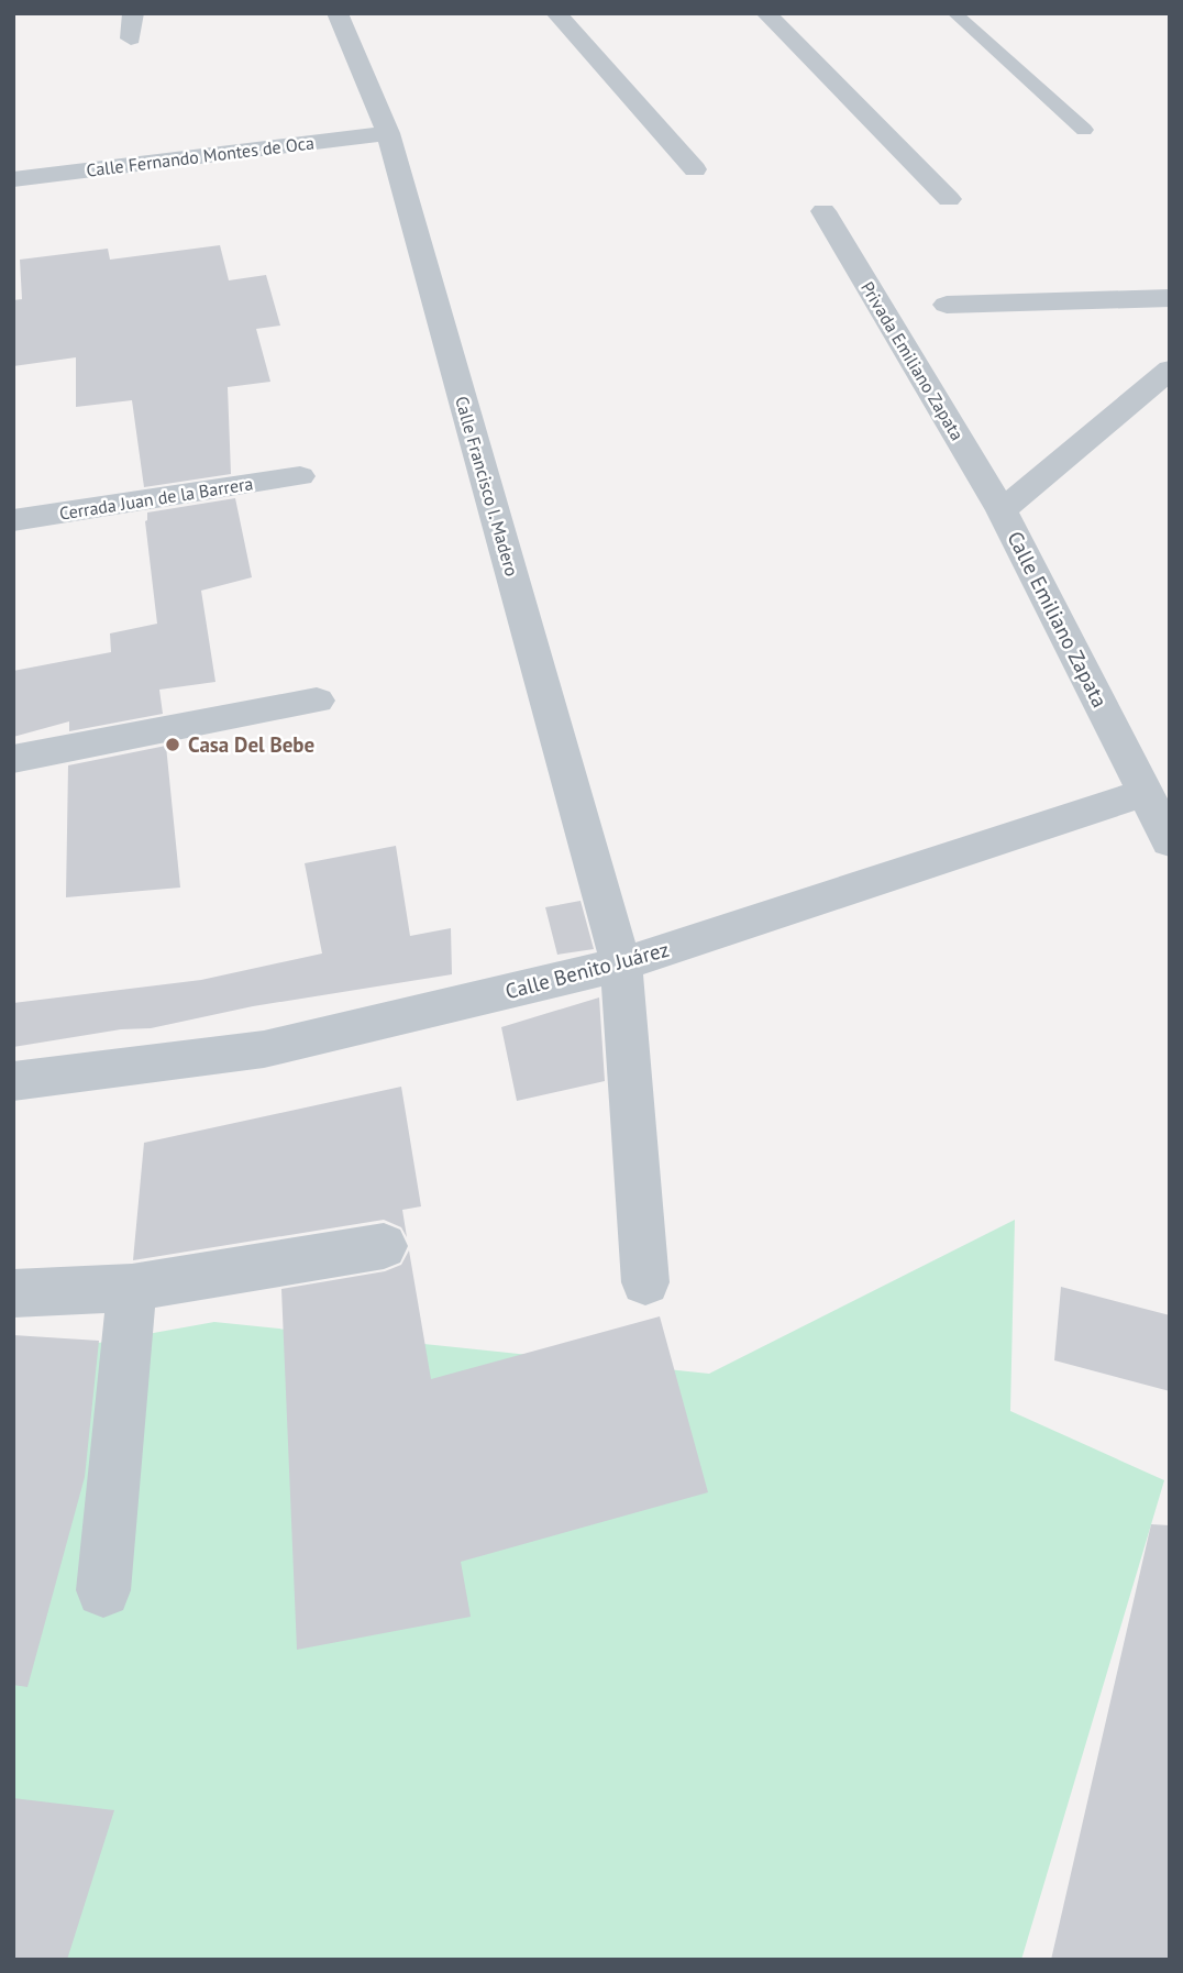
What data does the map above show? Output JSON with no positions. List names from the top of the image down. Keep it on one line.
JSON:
{"streets":{"street":["Calle Fernando Montes de Oca","Privada Emiliano Zapata","Calle Francisco I. Madero","Cerrada Juan de la Barrera","Calle Emiliano Zapata","Calle Benito Juárez"]},"crossings":[["Calle Fernando Montes de Oca","Calle Francisco I. Madero"],["Privada Emiliano Zapata","Calle Emiliano Zapata"],["Calle Francisco I. Madero","Calle Benito Juárez"],["Calle Emiliano Zapata","Calle Benito Juárez"]],"places":["Casa Del Bebe"]}
